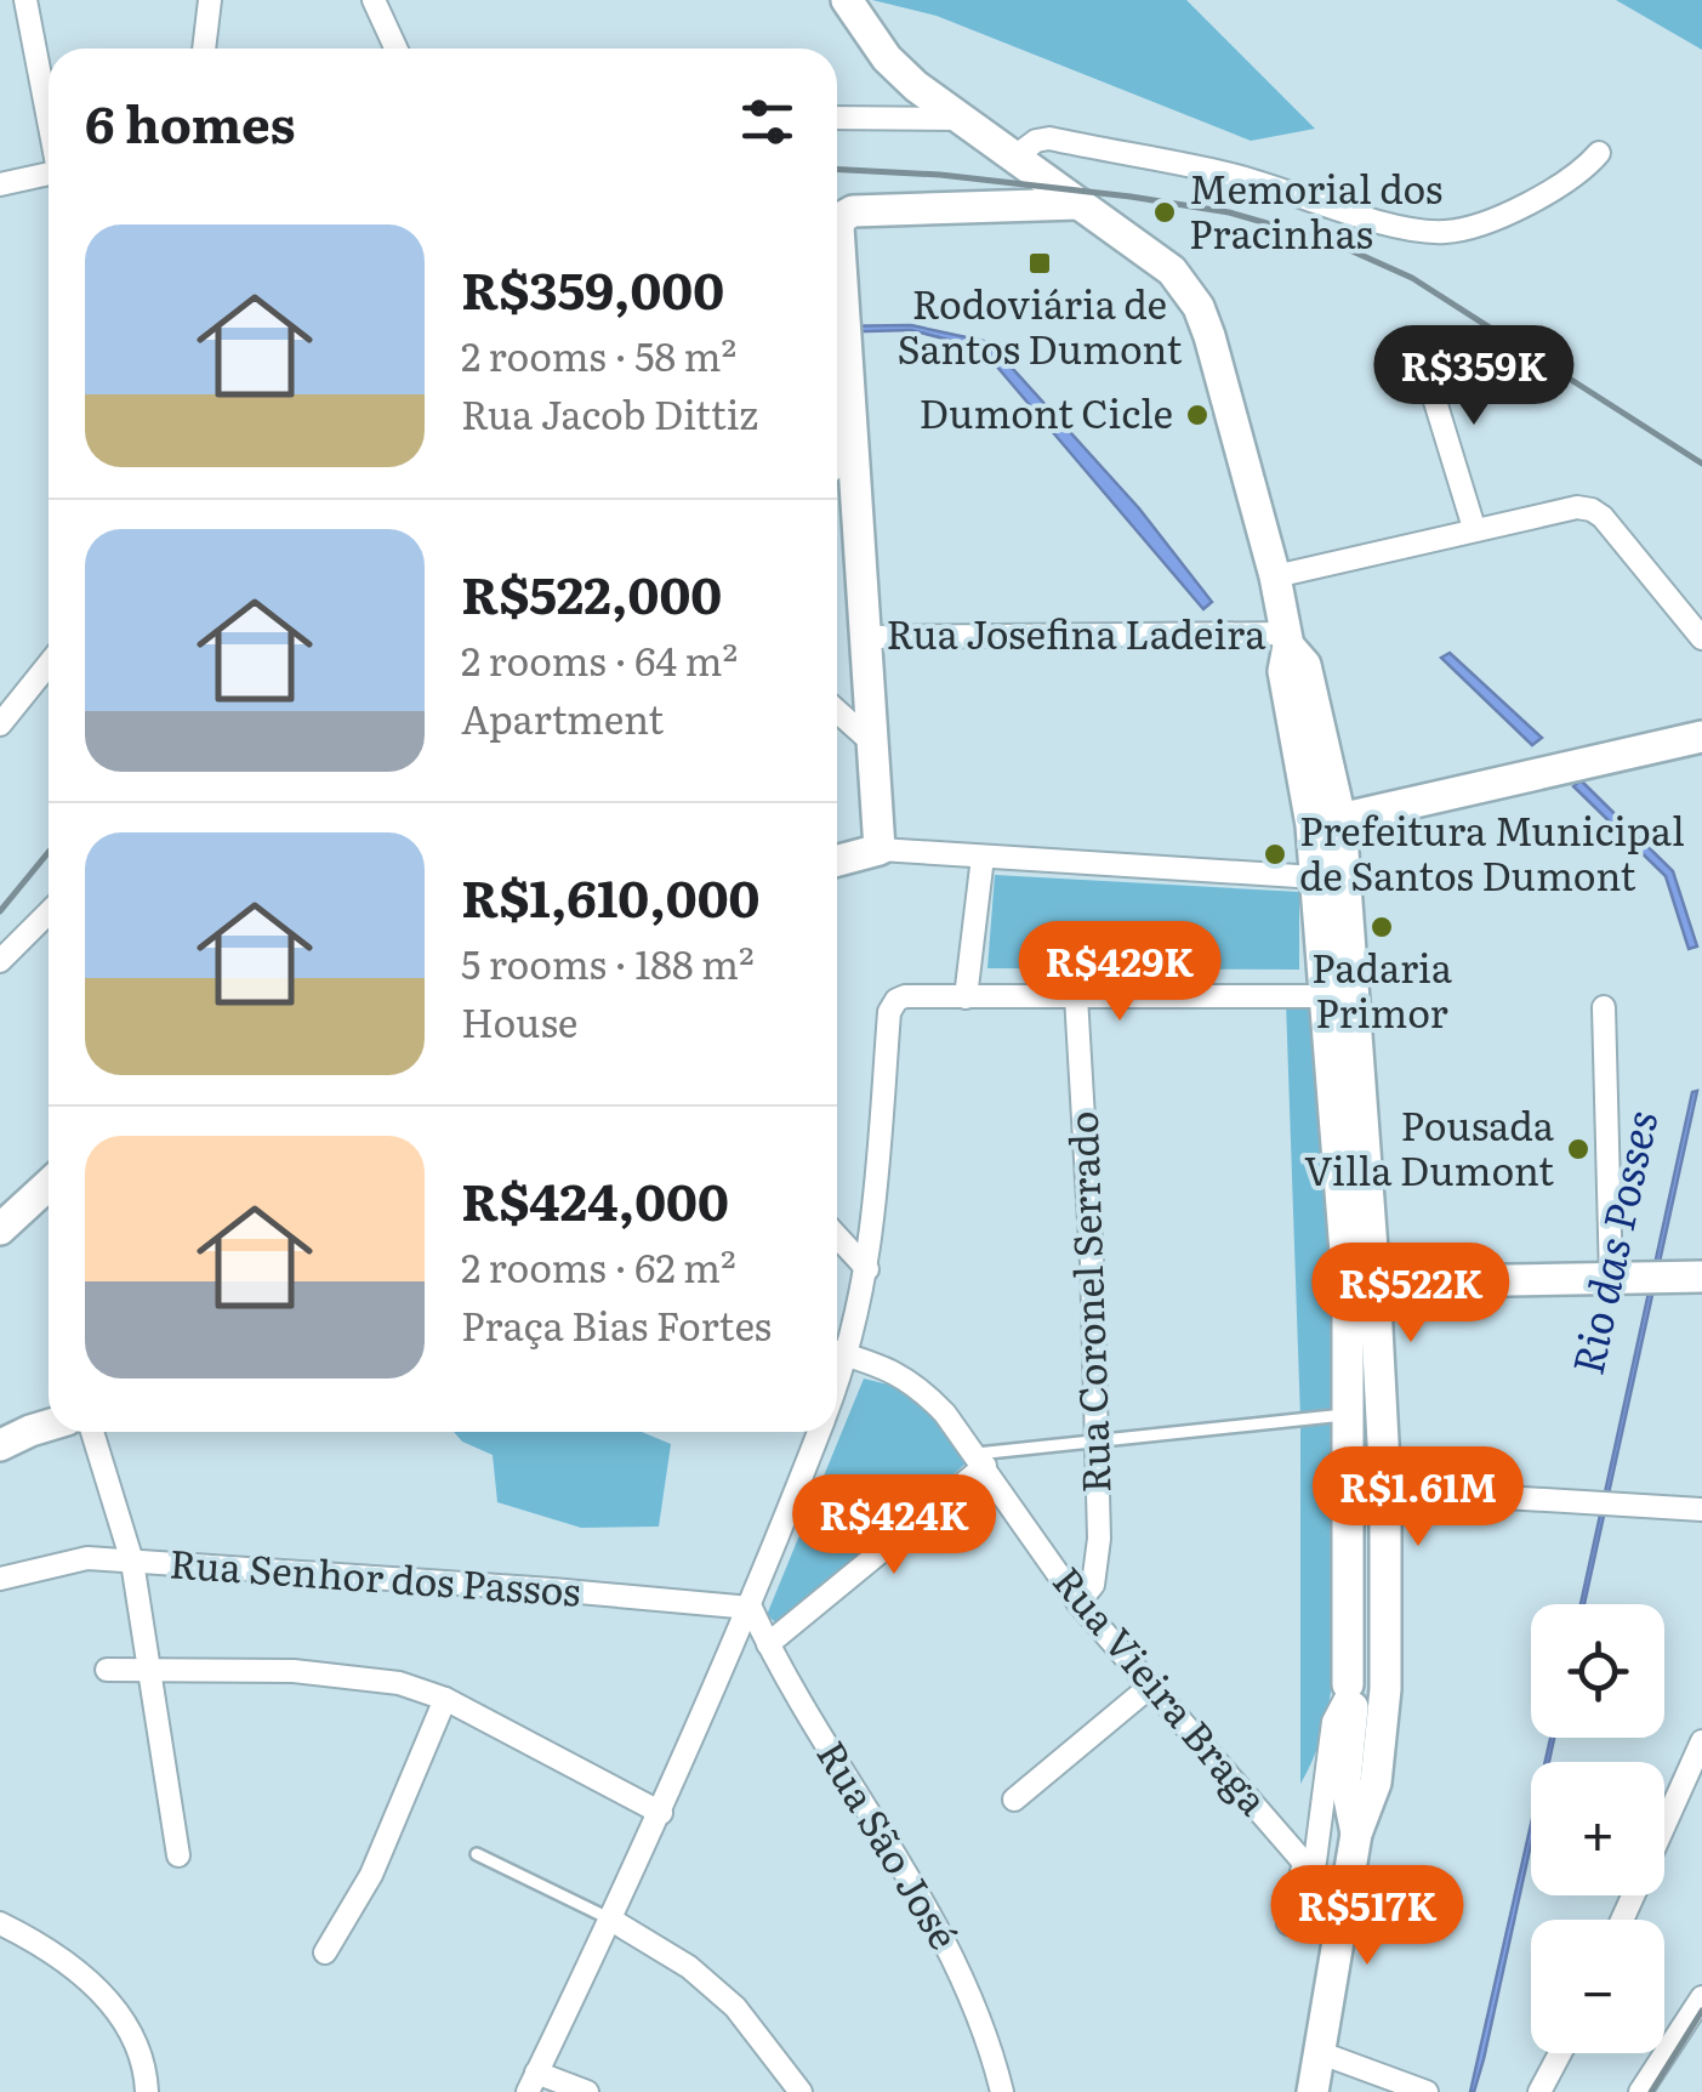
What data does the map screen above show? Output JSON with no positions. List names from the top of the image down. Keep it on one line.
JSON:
{"streets":{"street":["Rua Josefina Ladeira","Rua Coronel Serrado","Rua Senhor dos Passos","Rua Vieira Braga","Rua São José"]},"crossings":[["Rua Coronel Serrado","Rua Vieira Braga"],["Rua Senhor dos Passos","Rua São José"]],"water":["Rio das Posses"],"places":{"other":["Memorial dos Pracinhas","Dumont Cicle","Prefeitura Municipal de Santos Dumont","Padaria Primor","Pousada Villa Dumont"],"transit":["Rodoviária de Santos Dumont"]},"page":{"heading":"6 homes","list":[{"name":"R$359,000","note":"2 rooms · 58 m² · Rua Jacob Dittiz"},{"name":"R$522,000","note":"2 rooms · 64 m² · Apartment"},{"name":"R$1,610,000","note":"5 rooms · 188 m² · House"},{"name":"R$424,000","note":"2 rooms · 62 m² · Praça Bias Fortes"}],"price":["R$359K","R$429K","R$522K","R$1.61M","R$424K","R$517K"],"map_buttons":["+","−"]}}
